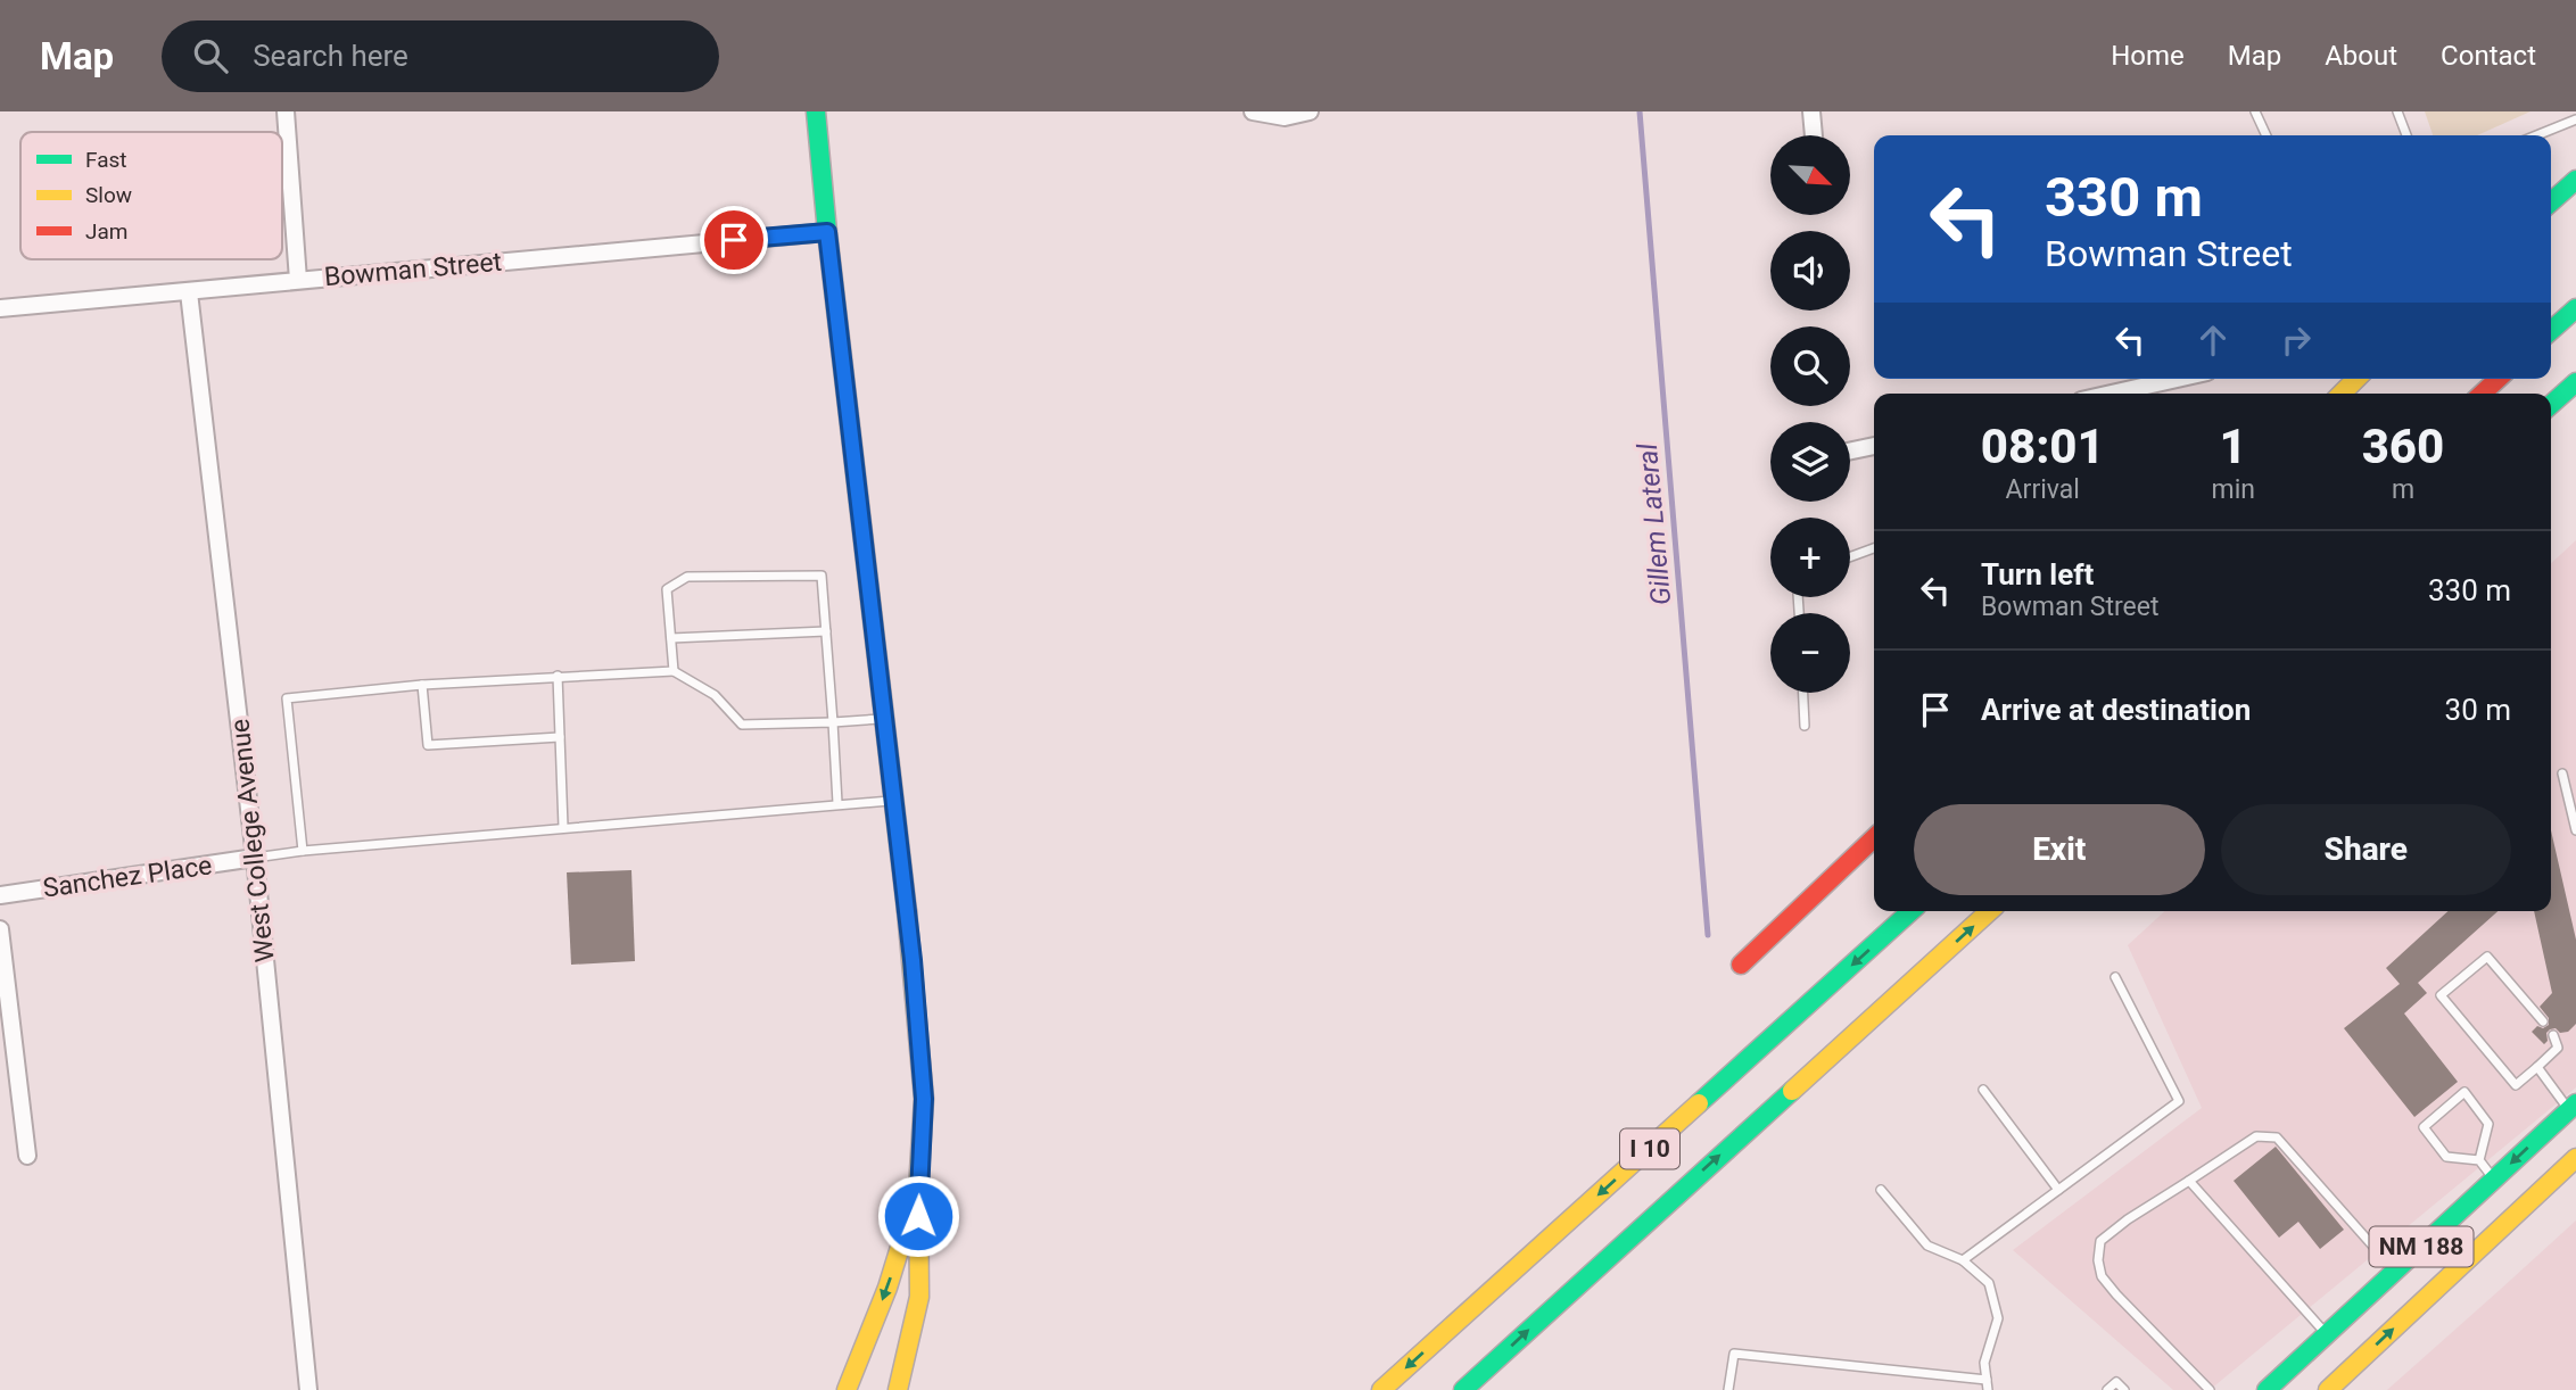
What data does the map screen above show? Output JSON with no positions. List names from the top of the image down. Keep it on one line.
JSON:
{"streets":{"main road":["I 10","NM 188"],"street":["Bowman Street","West College Avenue","Sanchez Place"]},"crossings":[["Bowman Street","West College Avenue"],["West College Avenue","Sanchez Place"]],"water":["Gillem Lateral"],"legend":["Fast","Slow","Jam"],"north":"bottom right","page":{"header":"Map","search":"Search here","nav":["Home","Map","About","Contact"],"map_buttons":["+","−"],"turn":["330 m","Bowman Street"],"eta":["08:01","Arrival","1","min","360","m"],"list":[{"name":"Turn left","note":"Bowman Street","value":"330 m"},{"name":"Arrive at destination","value":"30 m"}],"buttons":["Exit","Share"]}}
